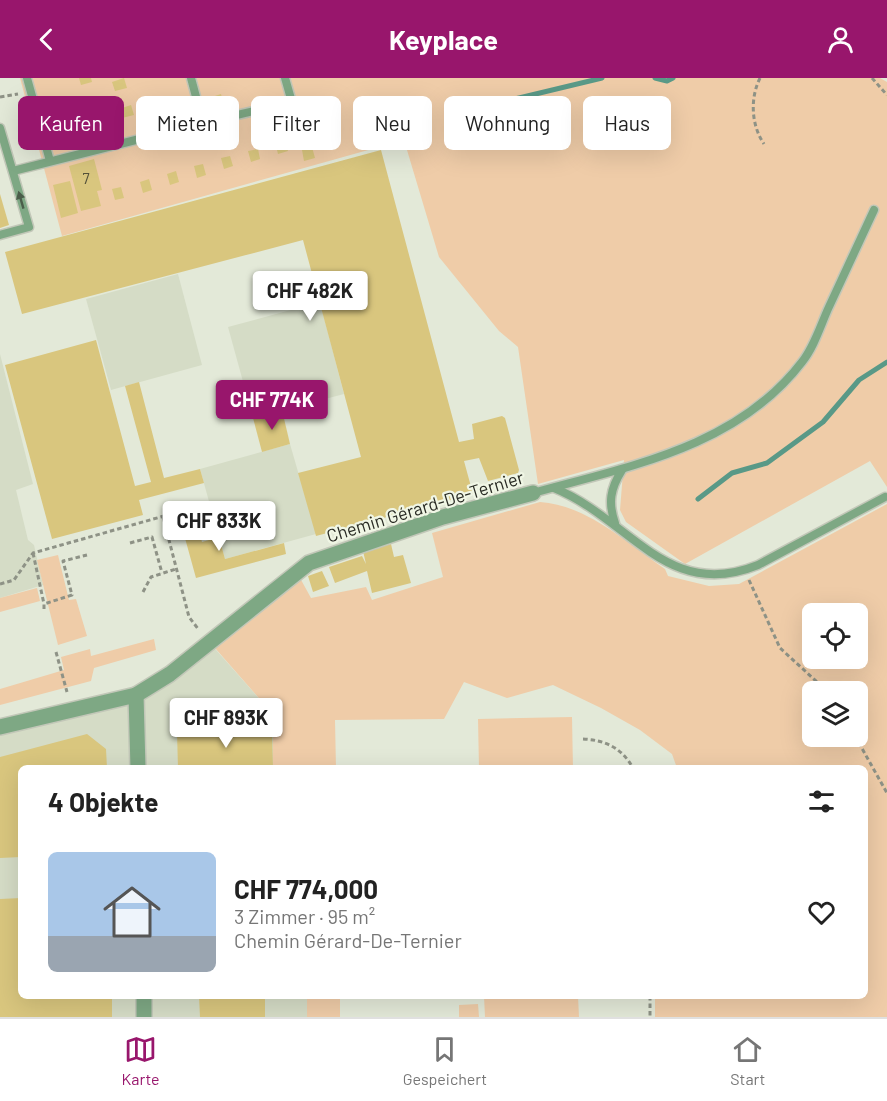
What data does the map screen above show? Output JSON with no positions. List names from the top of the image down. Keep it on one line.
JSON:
{"streets":{"street":["Chemin Gérard-De-Ternier"]},"house_numbers":["7"],"page":{"header":"Keyplace","chip":["Kaufen","Mieten","Filter","Neu","Wohnung","Haus"],"price":["CHF 482K","CHF 774K","CHF 833K","CHF 893K"],"heading":"4 Objekte","list":[{"name":"CHF 774,000","note":"3 Zimmer · 95 m² · Chemin Gérard-De-Ternier"}],"tabs":["Karte","Gespeichert","Start"]}}
